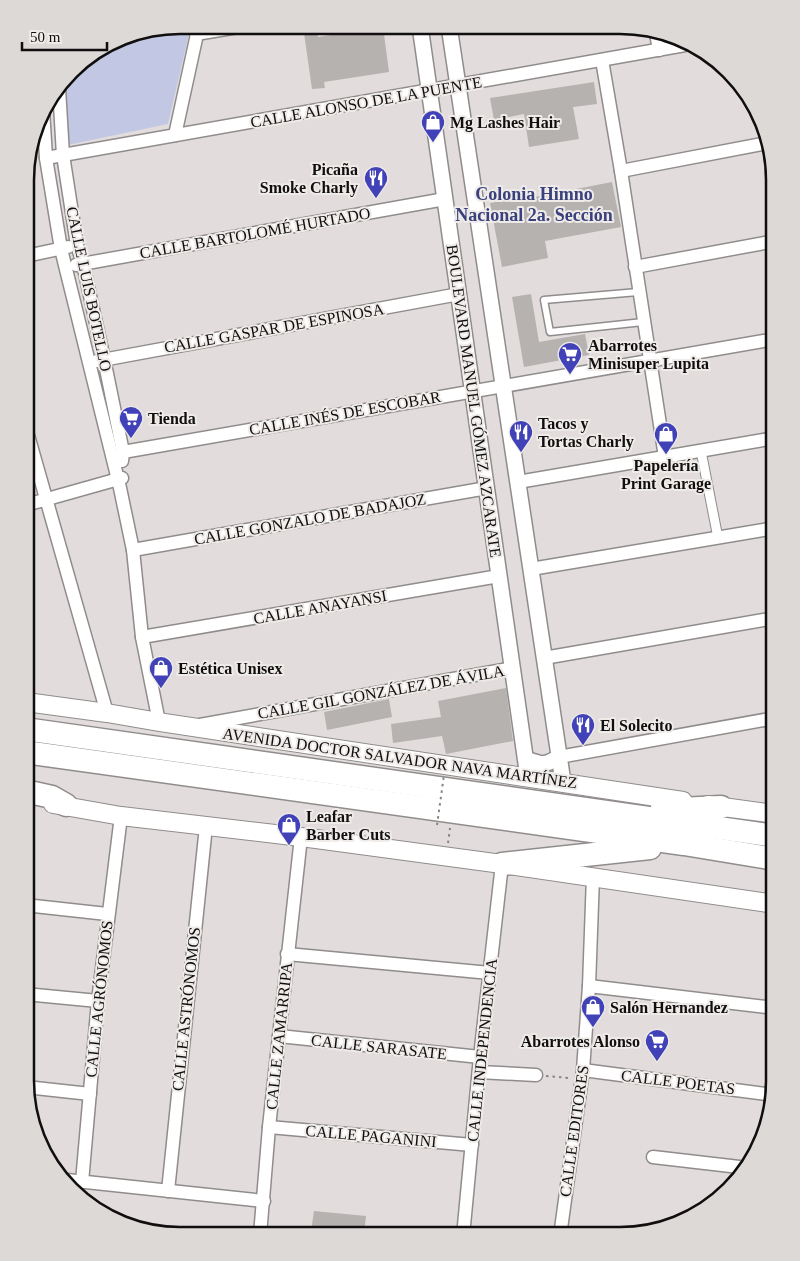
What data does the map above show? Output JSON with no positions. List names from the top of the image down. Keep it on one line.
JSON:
{"streets":{"highway":["AVENIDA DOCTOR SALVADOR NAVA MARTÍNEZ"],"street":["CALLE ALONSO DE LA PUENTE","CALLE BARTOLOMÉ HURTADO","CALLE LUIS BOTELLO","CALLE GASPAR DE ESPINOSA","BOULEVARD MANUEL GÓMEZ AZCARATE","CALLE INÉS DE ESCOBAR","CALLE GONZALO DE BADAJOZ","CALLE ANAYANSI","CALLE GIL GONZÁLEZ DE ÁVILA","CALLE AGRÓNOMOS","CALLE ASTRÓNOMOS","CALLE ZAMARRIPA","CALLE SARASATE","CALLE INDEPENDENCIA","CALLE POETAS","CALLE EDITORES","CALLE PAGANINI"]},"crossings":[["CALLE ALONSO DE LA PUENTE","CALLE LUIS BOTELLO"],["CALLE ALONSO DE LA PUENTE","BOULEVARD MANUEL GÓMEZ AZCARATE"],["CALLE BARTOLOMÉ HURTADO","CALLE LUIS BOTELLO"],["CALLE BARTOLOMÉ HURTADO","BOULEVARD MANUEL GÓMEZ AZCARATE"],["CALLE LUIS BOTELLO","CALLE GASPAR DE ESPINOSA"],["CALLE LUIS BOTELLO","CALLE INÉS DE ESCOBAR"],["CALLE LUIS BOTELLO","CALLE GONZALO DE BADAJOZ"],["CALLE LUIS BOTELLO","CALLE ANAYANSI"],["CALLE LUIS BOTELLO","AVENIDA DOCTOR SALVADOR NAVA MARTÍNEZ"],["CALLE GASPAR DE ESPINOSA","BOULEVARD MANUEL GÓMEZ AZCARATE"],["BOULEVARD MANUEL GÓMEZ AZCARATE","CALLE INÉS DE ESCOBAR"],["BOULEVARD MANUEL GÓMEZ AZCARATE","CALLE GONZALO DE BADAJOZ"],["BOULEVARD MANUEL GÓMEZ AZCARATE","CALLE ANAYANSI"],["BOULEVARD MANUEL GÓMEZ AZCARATE","CALLE GIL GONZÁLEZ DE ÁVILA"],["BOULEVARD MANUEL GÓMEZ AZCARATE","AVENIDA DOCTOR SALVADOR NAVA MARTÍNEZ"],["CALLE GIL GONZÁLEZ DE ÁVILA","AVENIDA DOCTOR SALVADOR NAVA MARTÍNEZ"],["CALLE ZAMARRIPA","CALLE SARASATE"],["CALLE ZAMARRIPA","CALLE PAGANINI"],["CALLE SARASATE","CALLE INDEPENDENCIA"],["CALLE INDEPENDENCIA","CALLE PAGANINI"],["CALLE POETAS","CALLE EDITORES"]],"districts":["Colonia Himno Nacional 2a. Sección"],"places":{"shop":["Mg Lashes Hair","Papelería Print Garage","Estética Unisex","Leafar Barber Cuts","Salón Hernandez"],"restaurant":["Picaña Smoke Charly","Tacos y Tortas Charly","El Solecito"],"supermarket":["Abarrotes Minisuper Lupita","Tienda","Abarrotes Alonso"]},"scale_bar":"50 m"}
